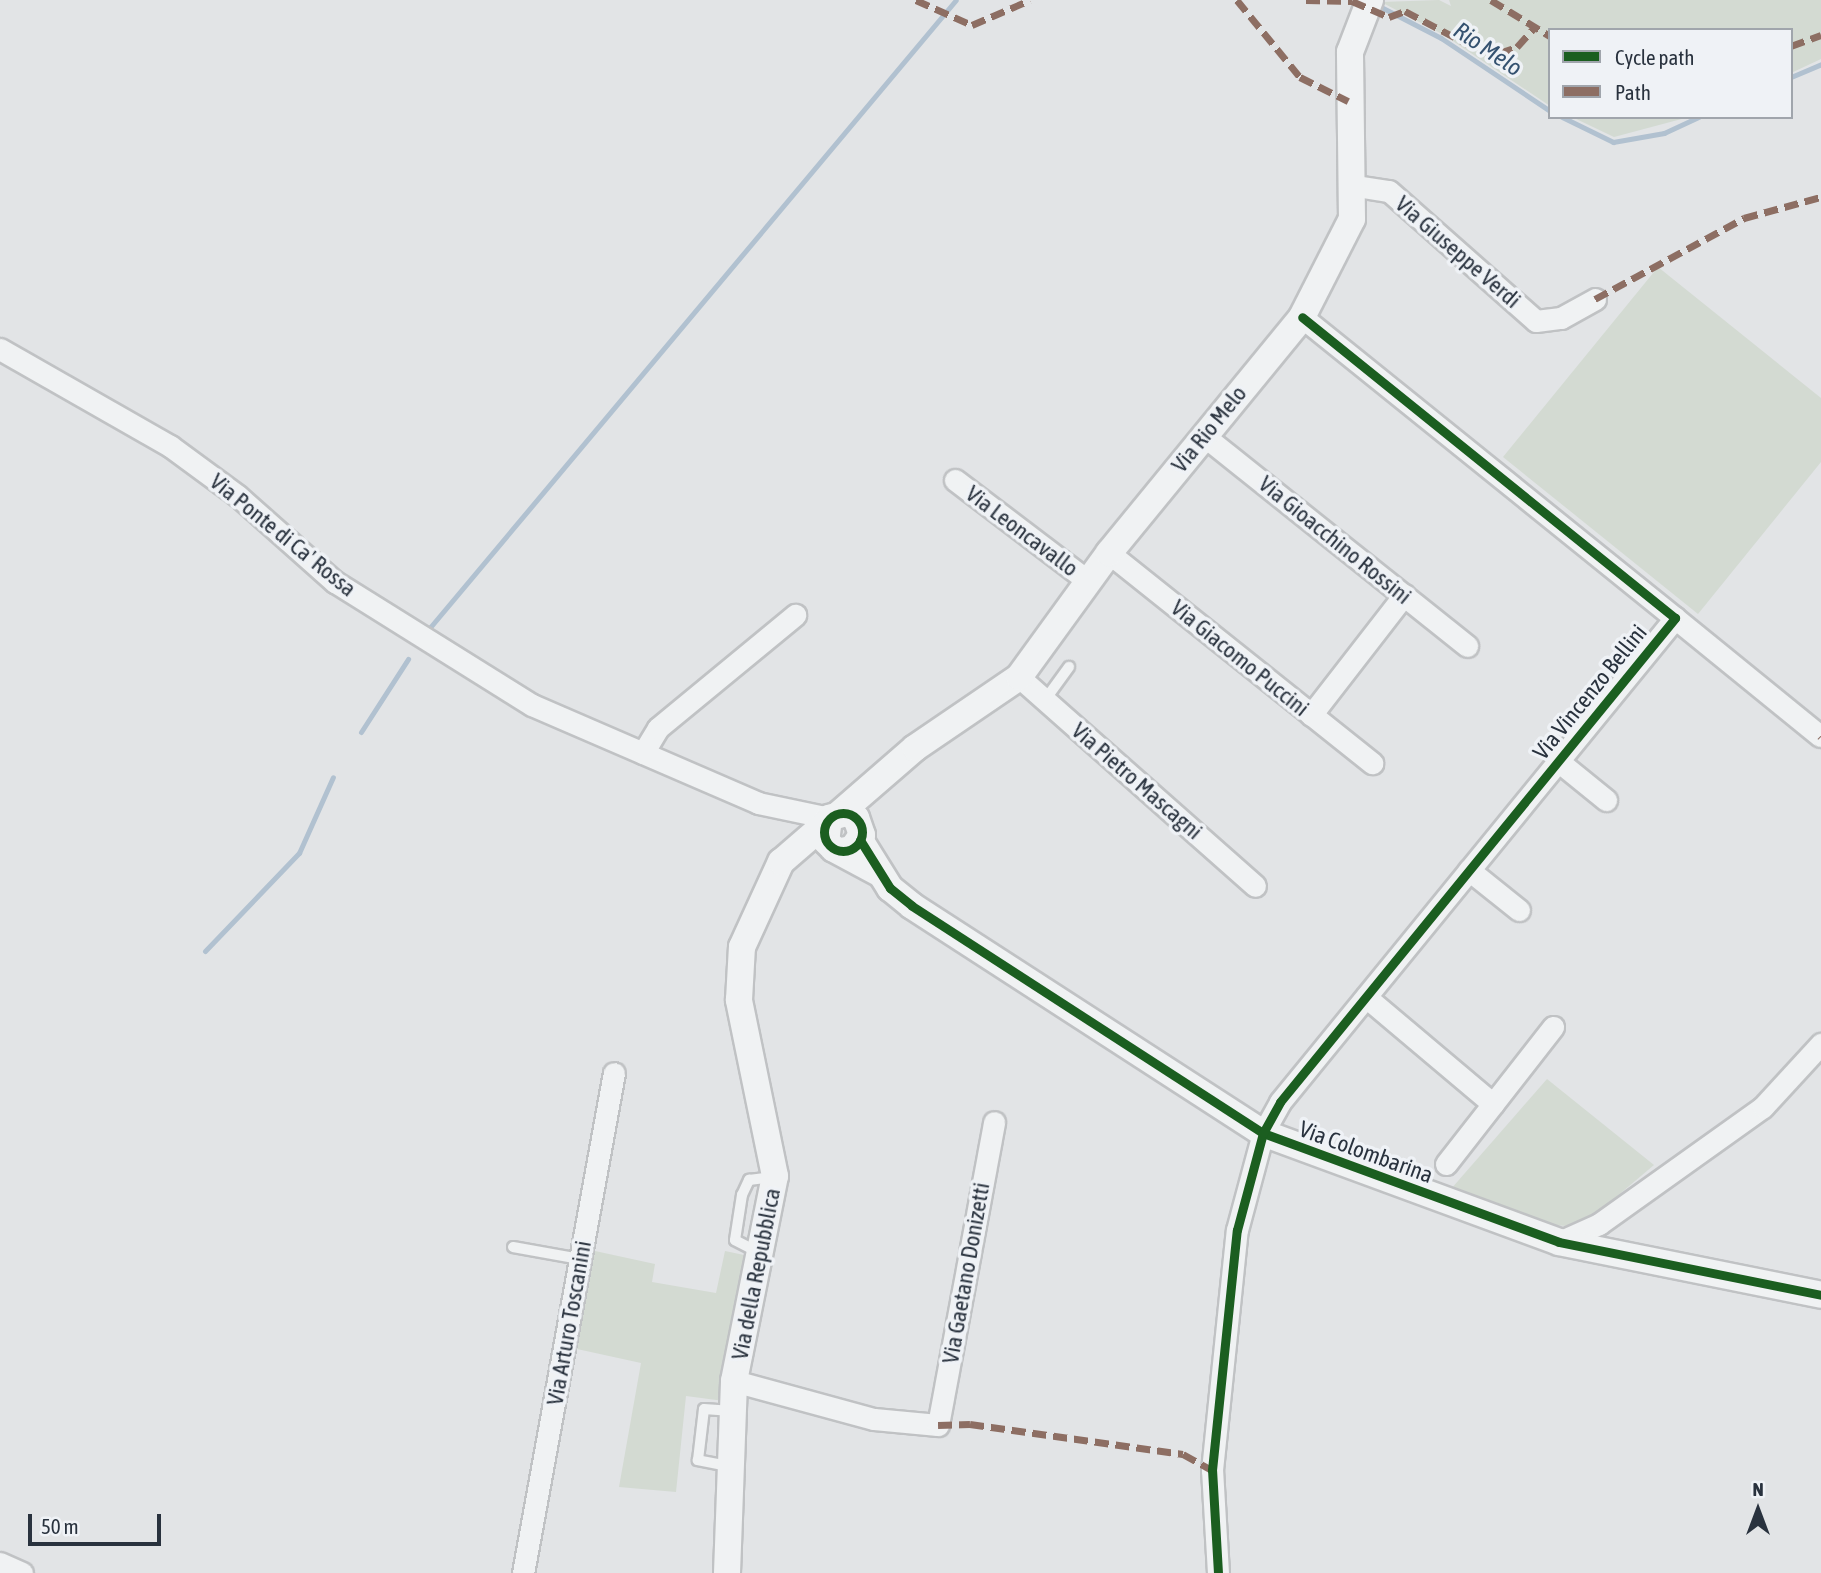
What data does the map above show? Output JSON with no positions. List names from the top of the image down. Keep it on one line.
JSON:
{"streets":{"street":["Via Giuseppe Verdi","Via Rio Melo","Via Leoncavallo","Via Ponte di Ca' Rossa","Via Gioacchino Rossini","Via Giacomo Puccini","Via Vincenzo Bellini","Via Pietro Mascagni","Via Colombarina","Via Gaetano Donizetti","Via della Repubblica","Via Arturo Toscanini"]},"crossings":[["Via Giuseppe Verdi","Via Rio Melo"],["Via Rio Melo","Via Leoncavallo"],["Via Rio Melo","Via Ponte di Ca' Rossa"],["Via Rio Melo","Via Gioacchino Rossini"],["Via Rio Melo","Via Giacomo Puccini"],["Via Rio Melo","Via Vincenzo Bellini"],["Via Rio Melo","Via Pietro Mascagni"],["Via Rio Melo","Via Colombarina"],["Via Rio Melo","Via della Repubblica"],["Via Ponte di Ca' Rossa","Via Colombarina"],["Via Ponte di Ca' Rossa","Via della Repubblica"],["Via Vincenzo Bellini","Via Colombarina"],["Via Colombarina","Via della Repubblica"],["Via Gaetano Donizetti","Via della Repubblica"]],"water":["Rio Melo"],"legend":["Cycle path","Path"],"scale_bar":"50 m","north":"top"}
